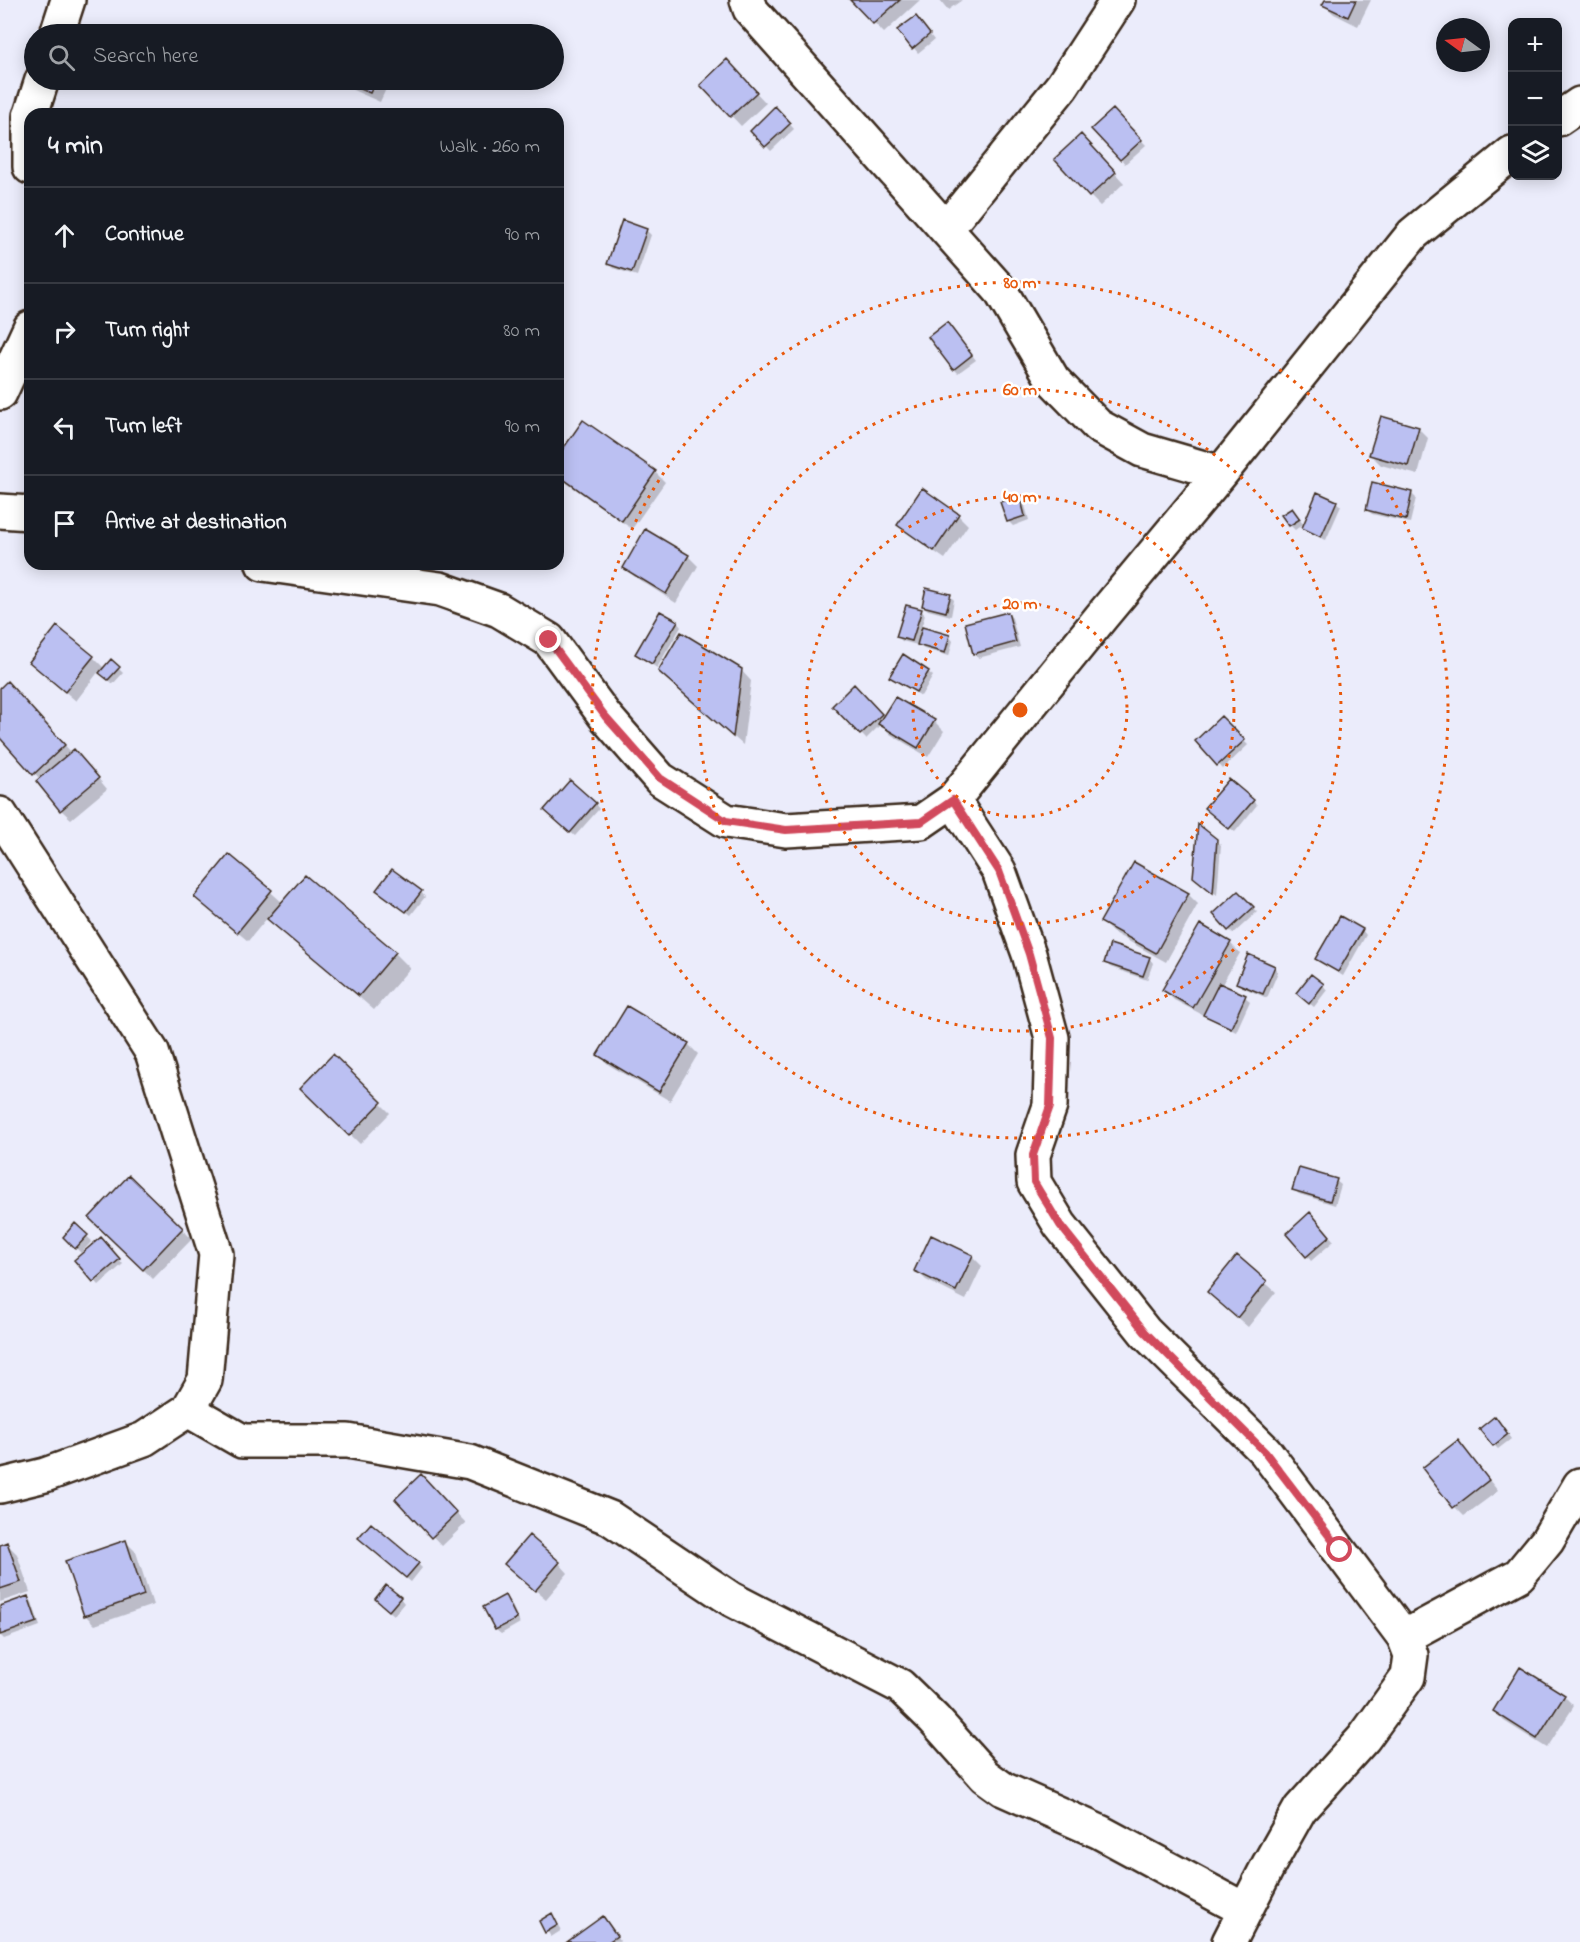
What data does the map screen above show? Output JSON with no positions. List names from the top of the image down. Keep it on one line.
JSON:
{"north":"left","page":{"map_buttons":["+","−"],"search":"Search here","heading":["4 min","Walk · 260 m"],"list":[["Continue","90 m"],["Turn right","80 m"],["Turn left","90 m"],"Arrive at destination"]},"rings":["80 m","60 m","40 m","20 m"]}
